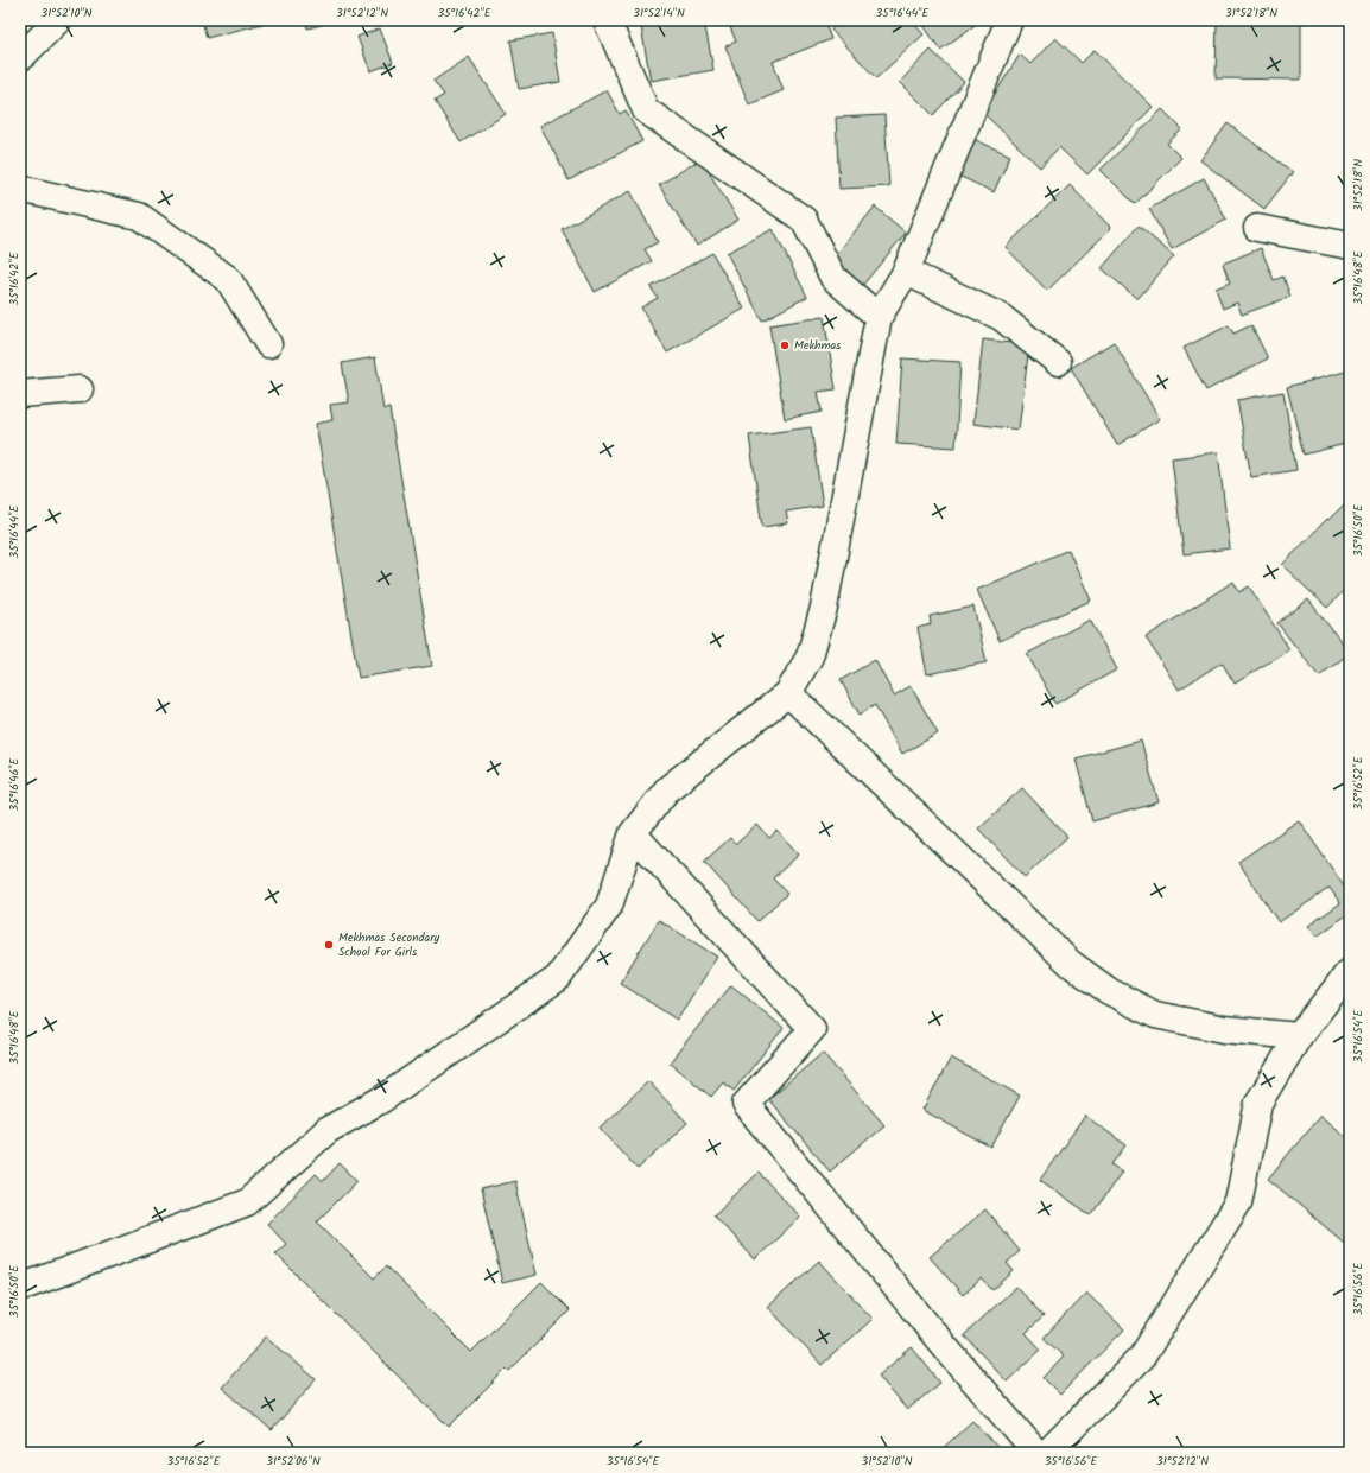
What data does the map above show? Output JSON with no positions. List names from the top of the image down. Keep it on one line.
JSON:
{"places":["Mekhmas","Mekhmas Secondary School For Girls"],"coordinates":["31°52'10\"N","31°52'12\"N","35°16'42\"E","31°52'14\"N","35°16'44\"E","31°52'18\"N","35°16'48\"E","35°16'50\"E","35°16'52\"E","35°16'46\"E","35°16'54\"E","35°16'56\"E","31°52'06\"N"]}
